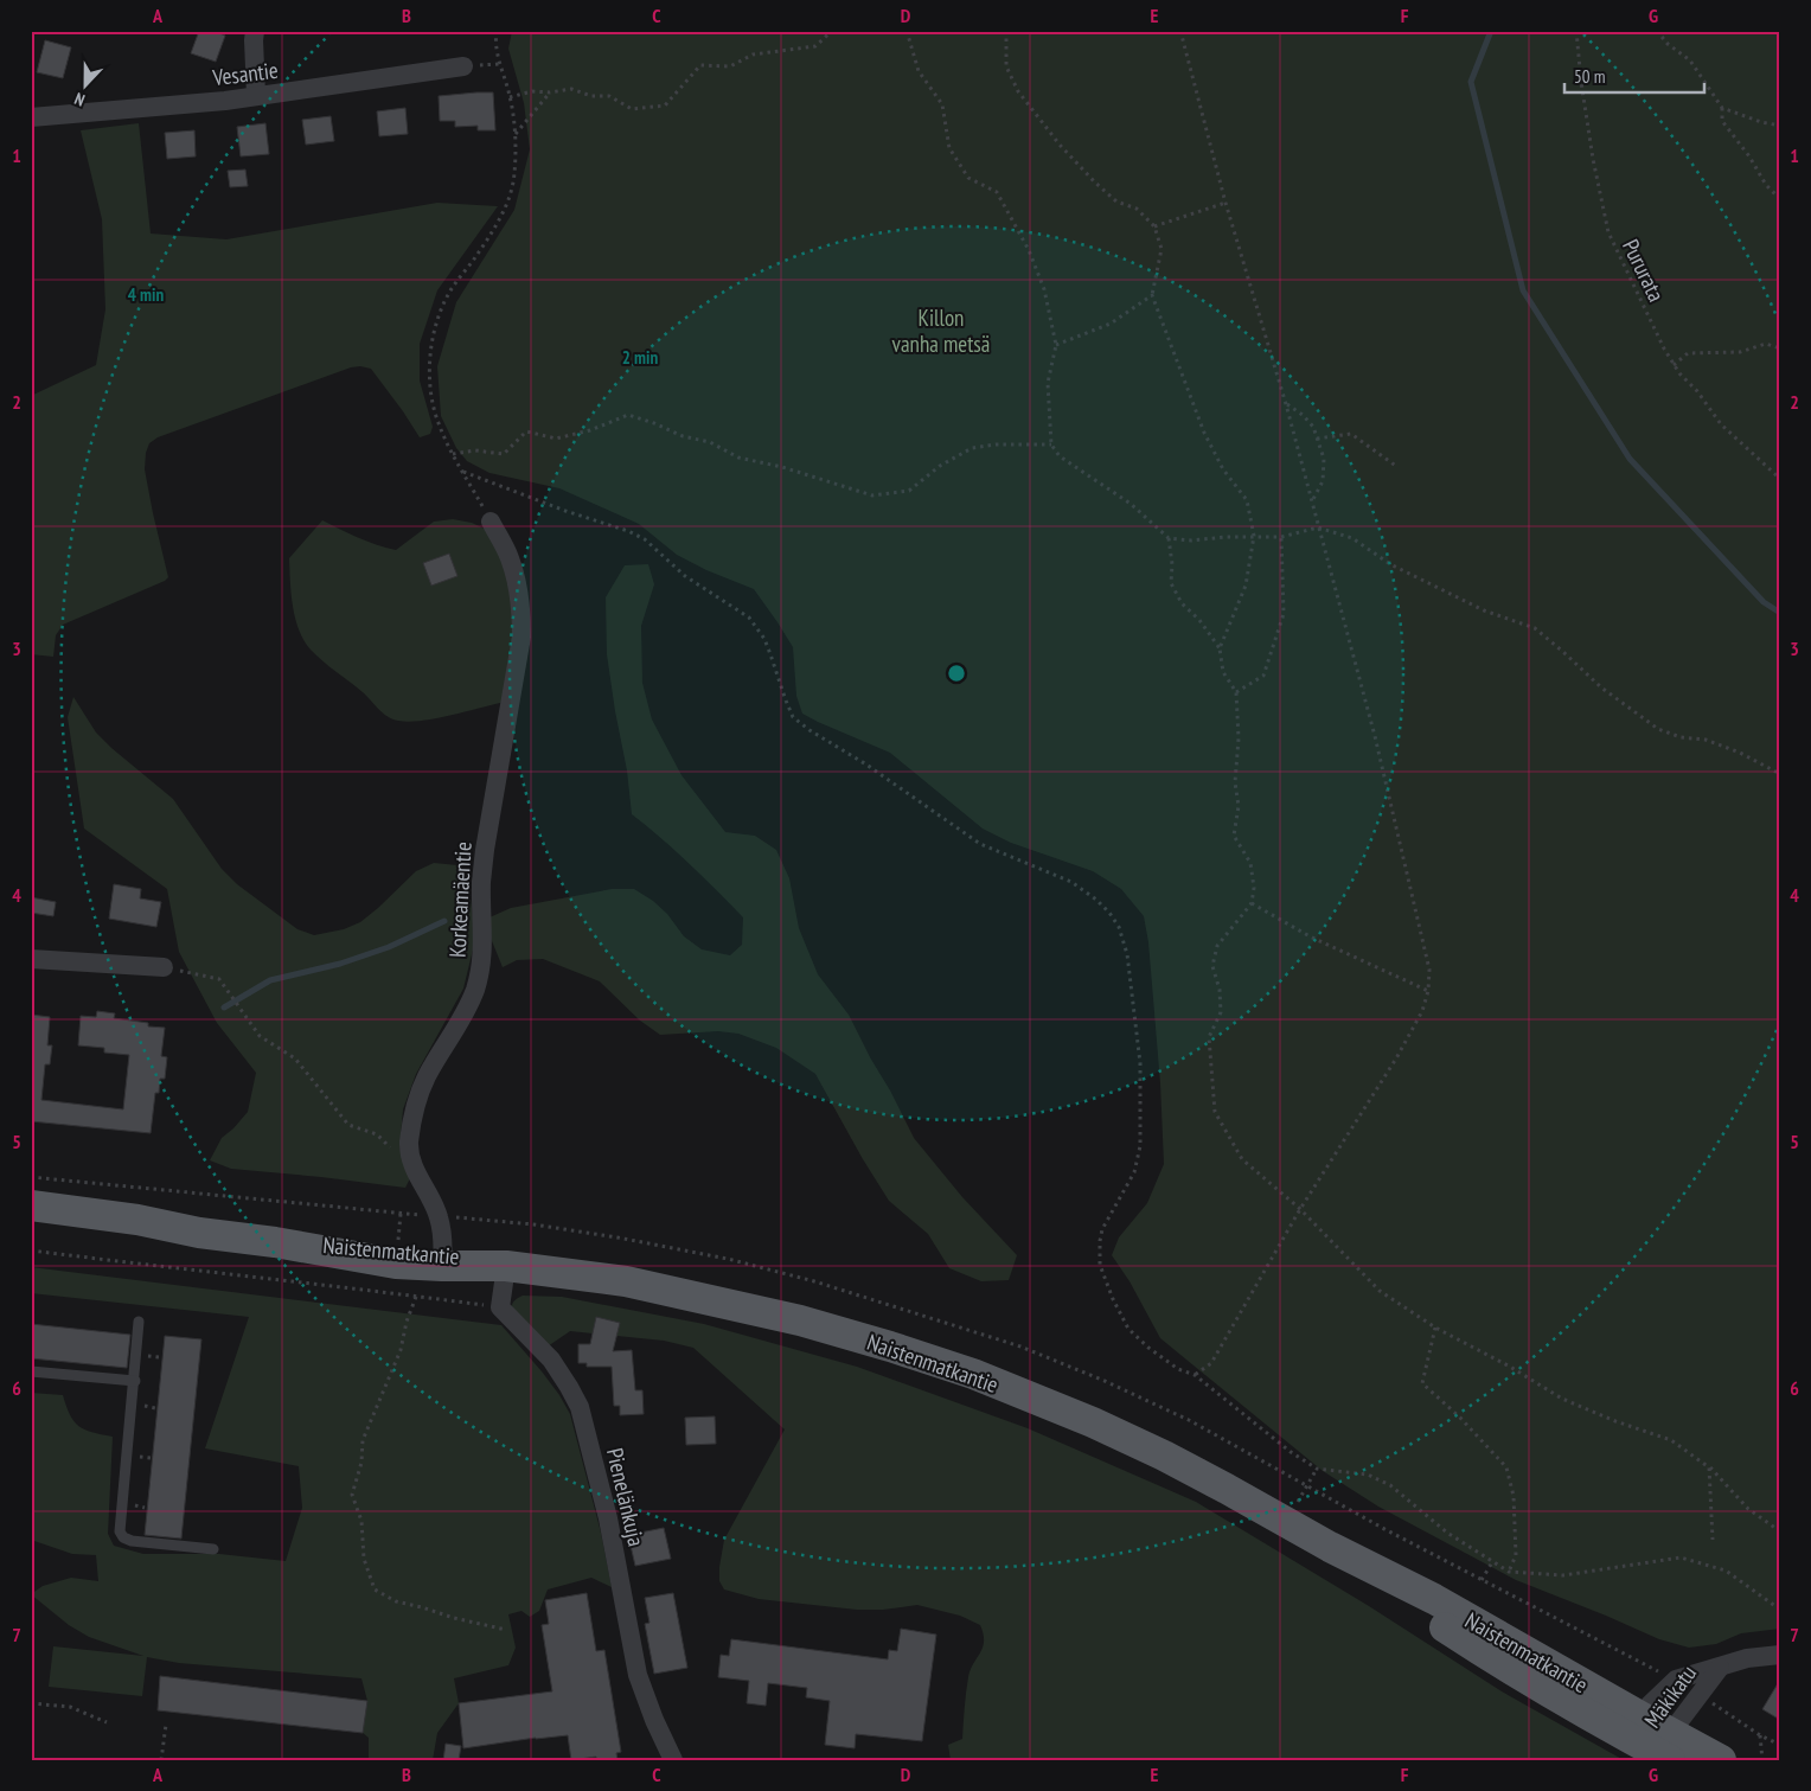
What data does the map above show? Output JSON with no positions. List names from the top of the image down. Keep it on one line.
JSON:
{"streets":{"main road":["Naistenmatkantie"],"street":["Vesantie","Korkeamäentie","Pienelänkuja","Mäkikatu"],"path":["Pururata"]},"crossings":[["Korkeamäentie","Naistenmatkantie"],["Naistenmatkantie","Mäkikatu"]],"parks":["Killon vanha metsä"],"scale_bar":"50 m","north":"bottom","grid":{"columns":["A","B","C","D","E","F","G"],"rows":["1","2","3","4","5","6","7"]},"rings":["4 min","2 min"]}
